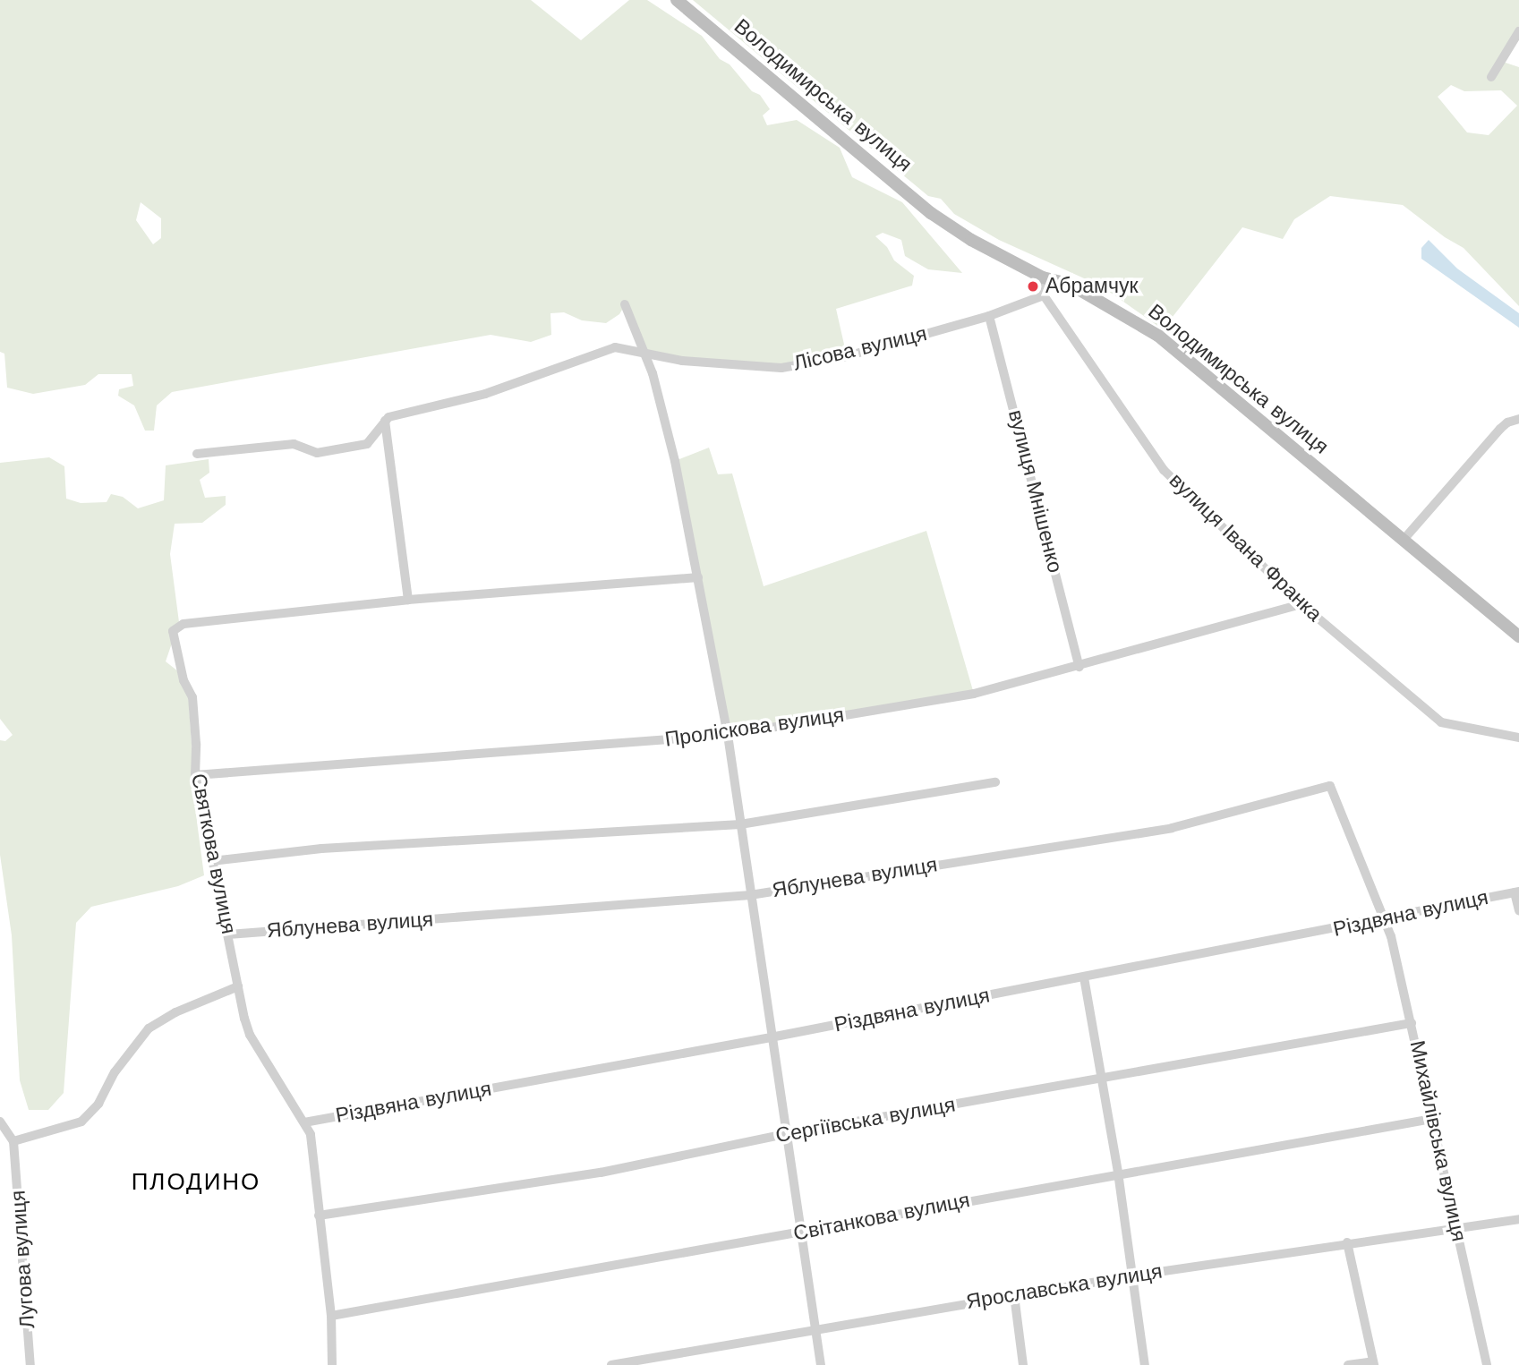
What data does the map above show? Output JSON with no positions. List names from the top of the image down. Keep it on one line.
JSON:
{"streets":{"main road":["Володимирська вулиця"],"street":["Лісова вулиця","вулиця Мнішенко","вулиця Івана Франка","Проліскова вулиця","Святкова вулиця","Яблунева вулиця","Різдвяна вулиця","Сергіївська вулиця","Михайлівська вулиця","Світанкова вулиця","Лугова вулиця","Ярославська вулиця"]},"crossings":[["Лісова вулиця","вулиця Мнішенко"],["Лісова вулиця","вулиця Івана Франка"],["вулиця Мнішенко","Проліскова вулиця"],["вулиця Івана Франка","Проліскова вулиця"],["Проліскова вулиця","Святкова вулиця"],["Святкова вулиця","Яблунева вулиця"],["Святкова вулиця","Різдвяна вулиця"],["Святкова вулиця","Сергіївська вулиця"],["Святкова вулиця","Світанкова вулиця"],["Яблунева вулиця","Різдвяна вулиця"],["Яблунева вулиця","Михайлівська вулиця"],["Різдвяна вулиця","Михайлівська вулиця"],["Сергіївська вулиця","Михайлівська вулиця"],["Михайлівська вулиця","Світанкова вулиця"],["Михайлівська вулиця","Ярославська вулиця"]],"districts":["ПЛОДИНО"],"places":["Абрамчук"]}
